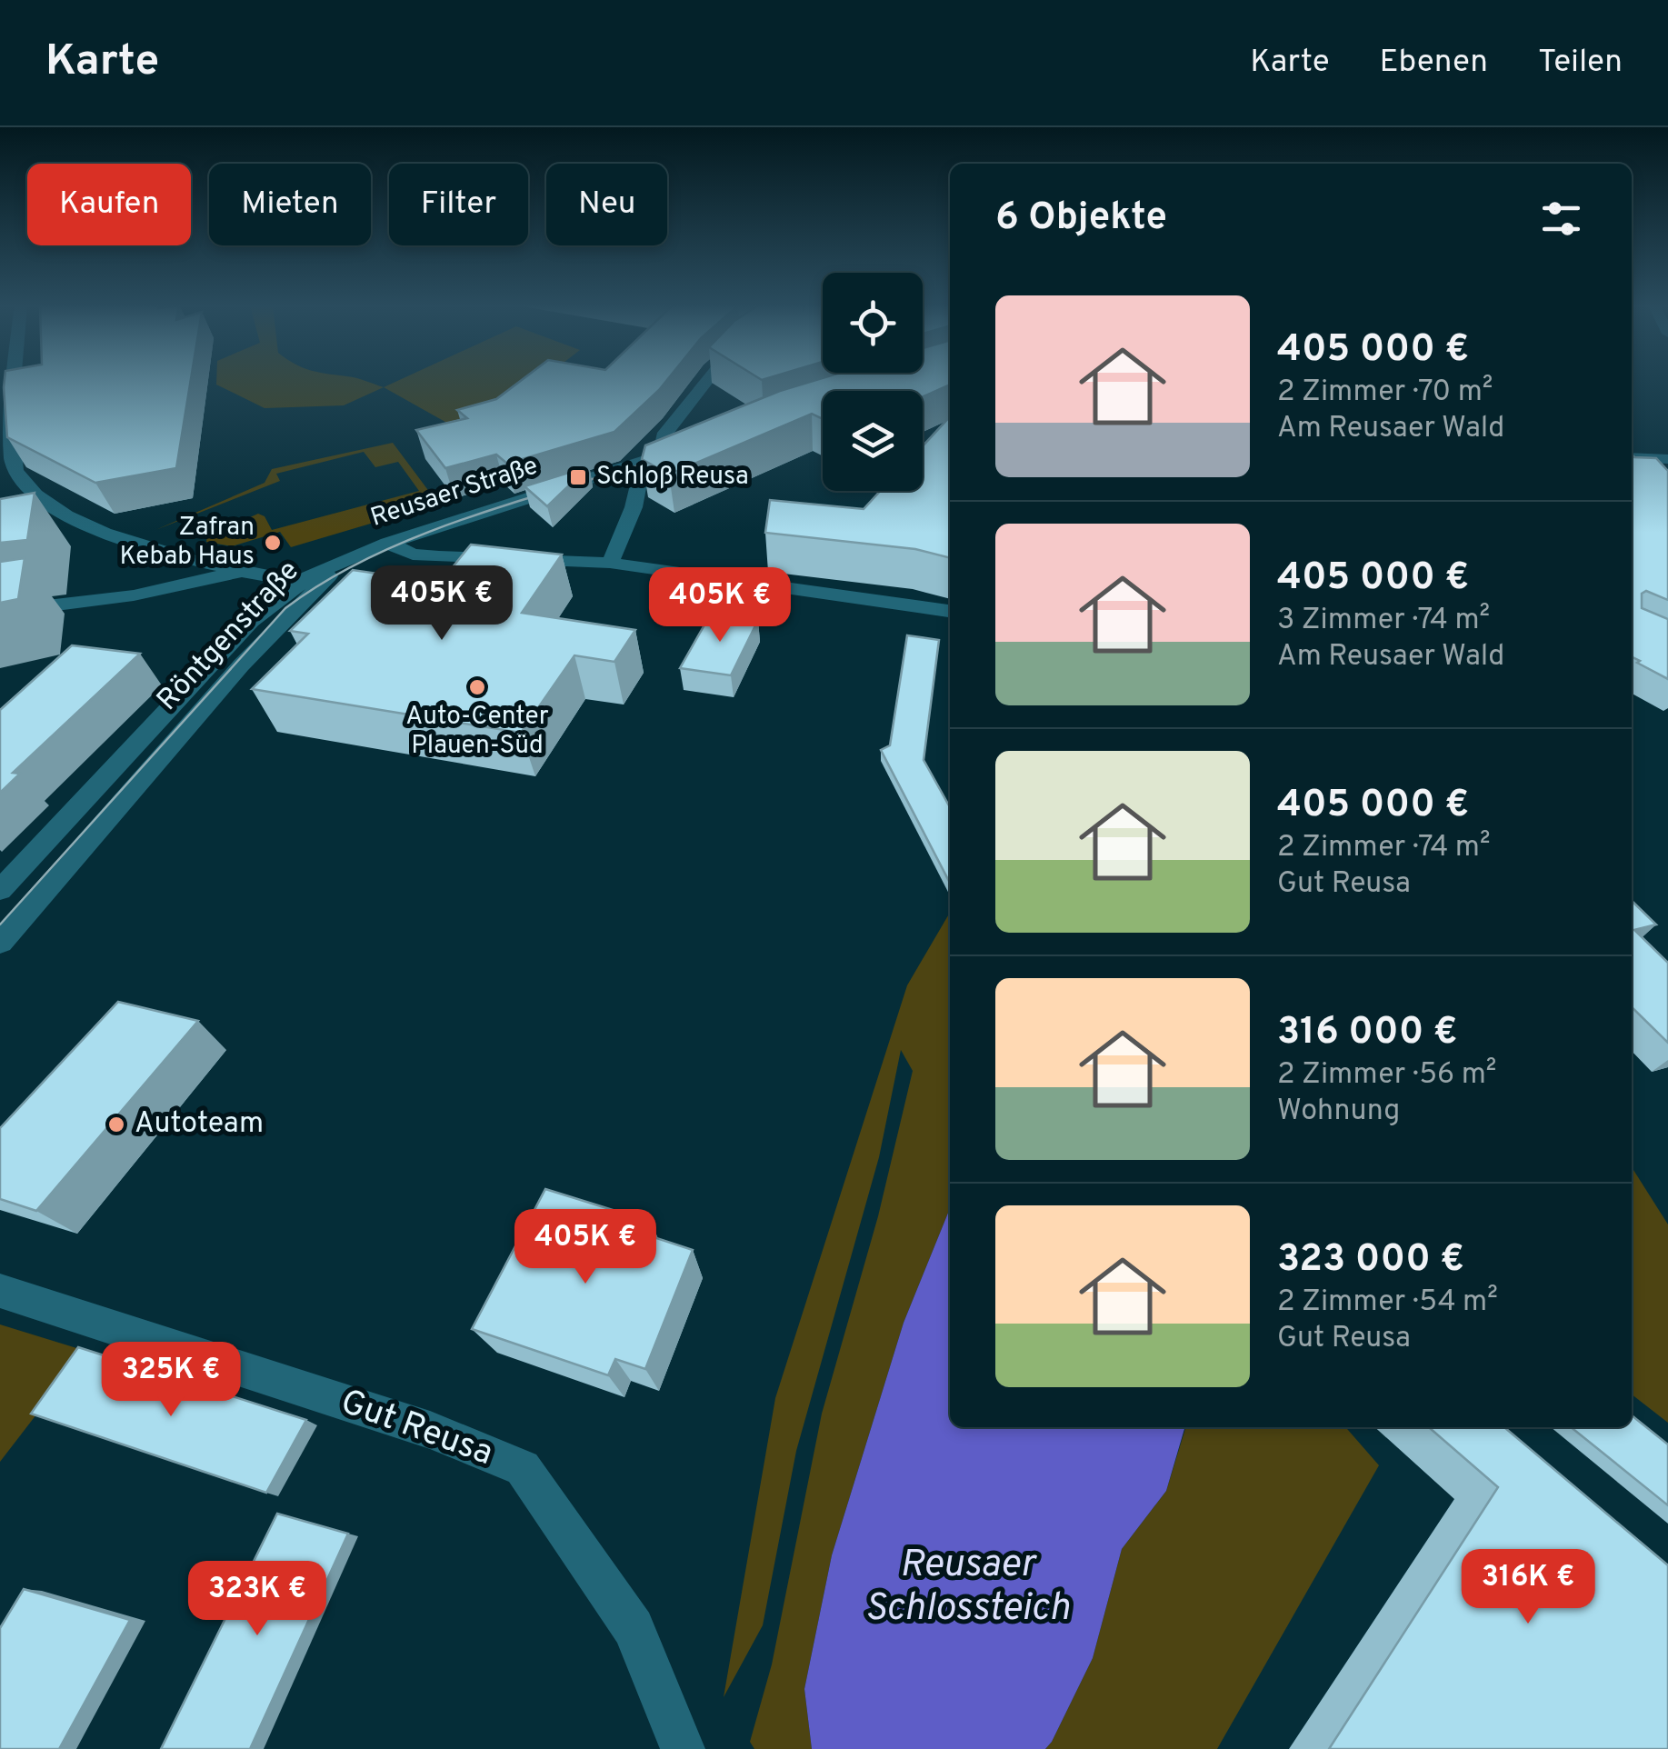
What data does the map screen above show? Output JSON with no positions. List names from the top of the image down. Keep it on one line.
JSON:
{"streets":{"street":["Reusaer Straße","Röntgenstraße","Gut Reusa"]},"crossings":[["Reusaer Straße","Röntgenstraße"]],"water":["Reusaer Schlossteich"],"places":{"transit":["Schloß Reusa"],"other":["Zafran Kebab Haus","Auto-Center Plauen-Süd","Autoteam"]},"page":{"header":"Karte","nav":["Karte","Ebenen","Teilen"],"chip":["Kaufen","Mieten","Filter","Neu"],"heading":"6 Objekte","list":[{"name":"405 000 €","note":"2 Zimmer · 70 m² · Am Reusaer Wald"},{"name":"405 000 €","note":"3 Zimmer · 74 m² · Am Reusaer Wald"},{"name":"405 000 €","note":"2 Zimmer · 74 m² · Gut Reusa"},{"name":"316 000 €","note":"2 Zimmer · 56 m² · Wohnung"},{"name":"323 000 €","note":"2 Zimmer · 54 m² · Gut Reusa"}],"price":["405K €","405K €","405K €","325K €","316K €","323K €"]}}
